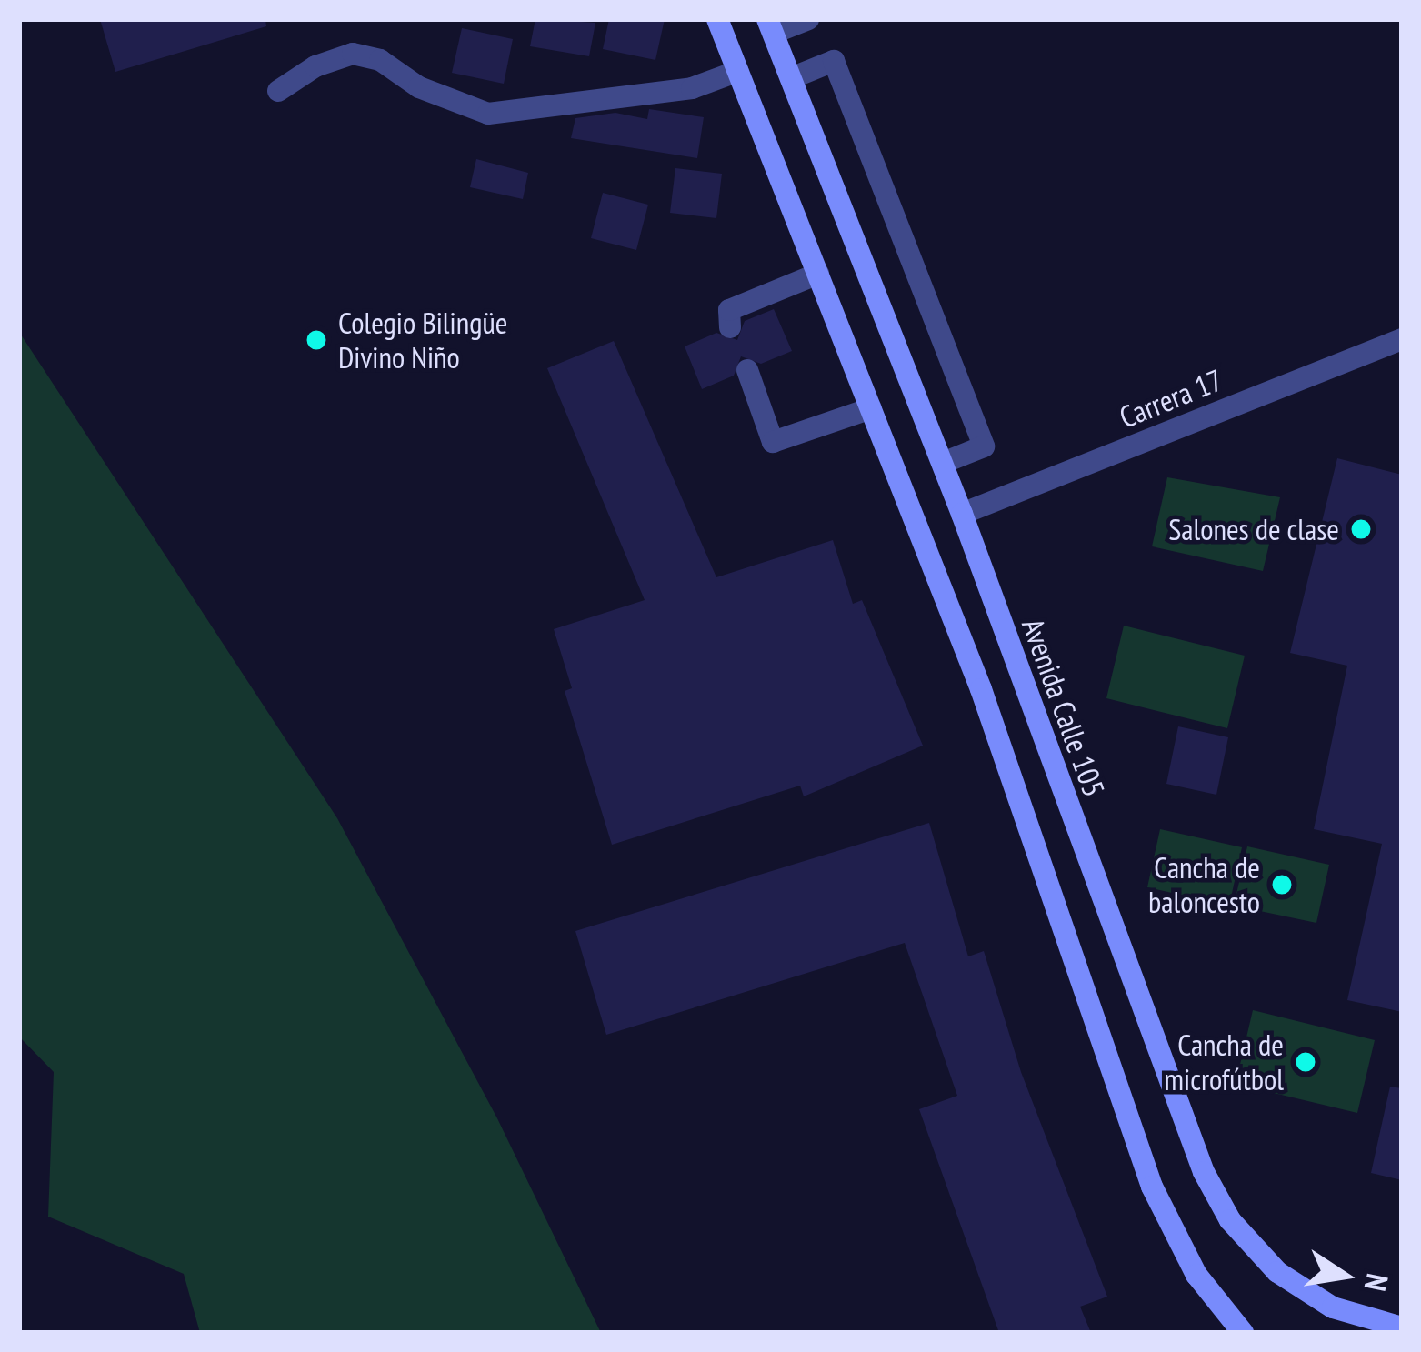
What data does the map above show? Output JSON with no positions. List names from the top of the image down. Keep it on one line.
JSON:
{"streets":{"main road":["Avenida Calle 105"],"street":["Carrera 17"]},"crossings":[["Carrera 17","Avenida Calle 105"]],"places":["Colegio Bilingüe Divino Niño","Salones de clase","Cancha de baloncesto","Cancha de microfútbol"],"north":"right"}
